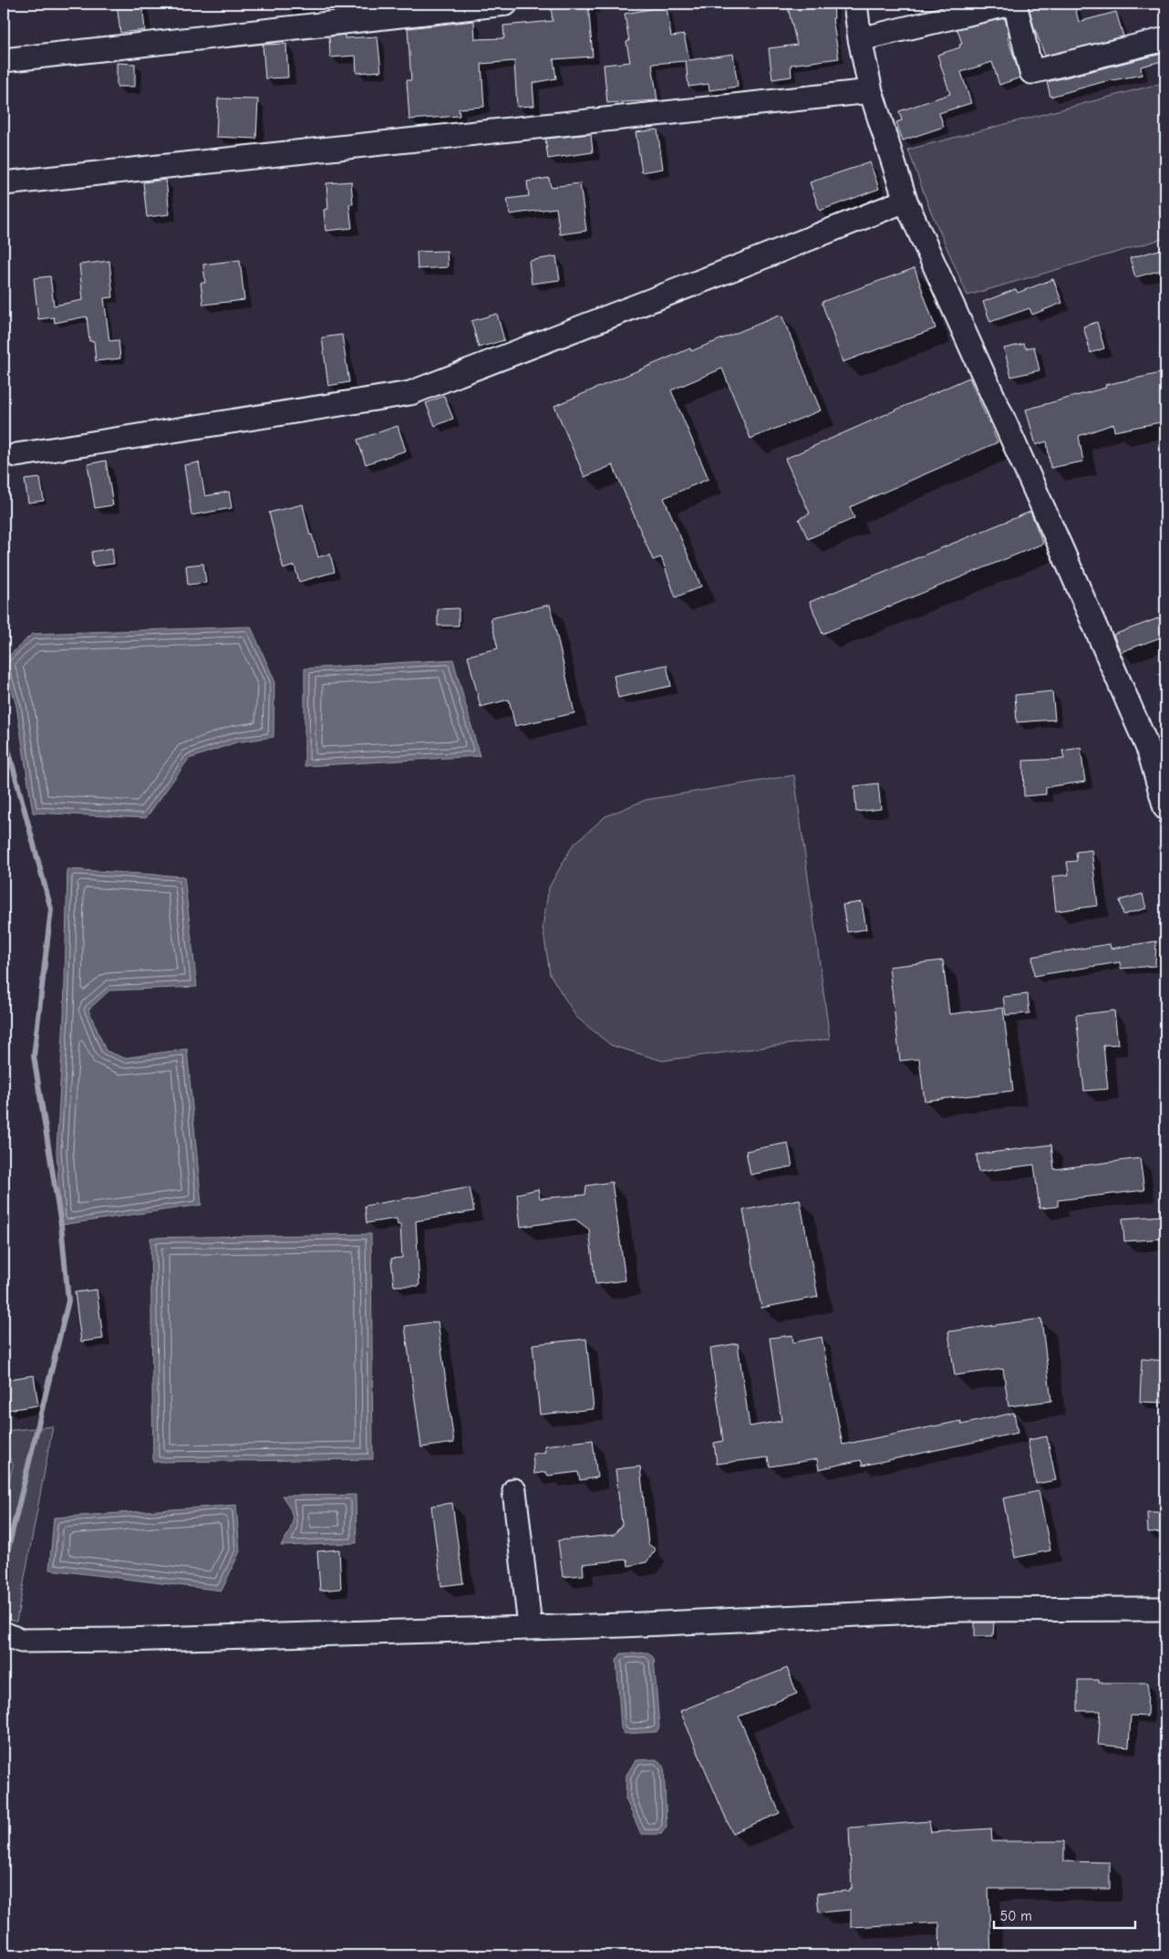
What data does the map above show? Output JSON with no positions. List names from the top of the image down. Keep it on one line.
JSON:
{"scale_bar":"50 m"}
